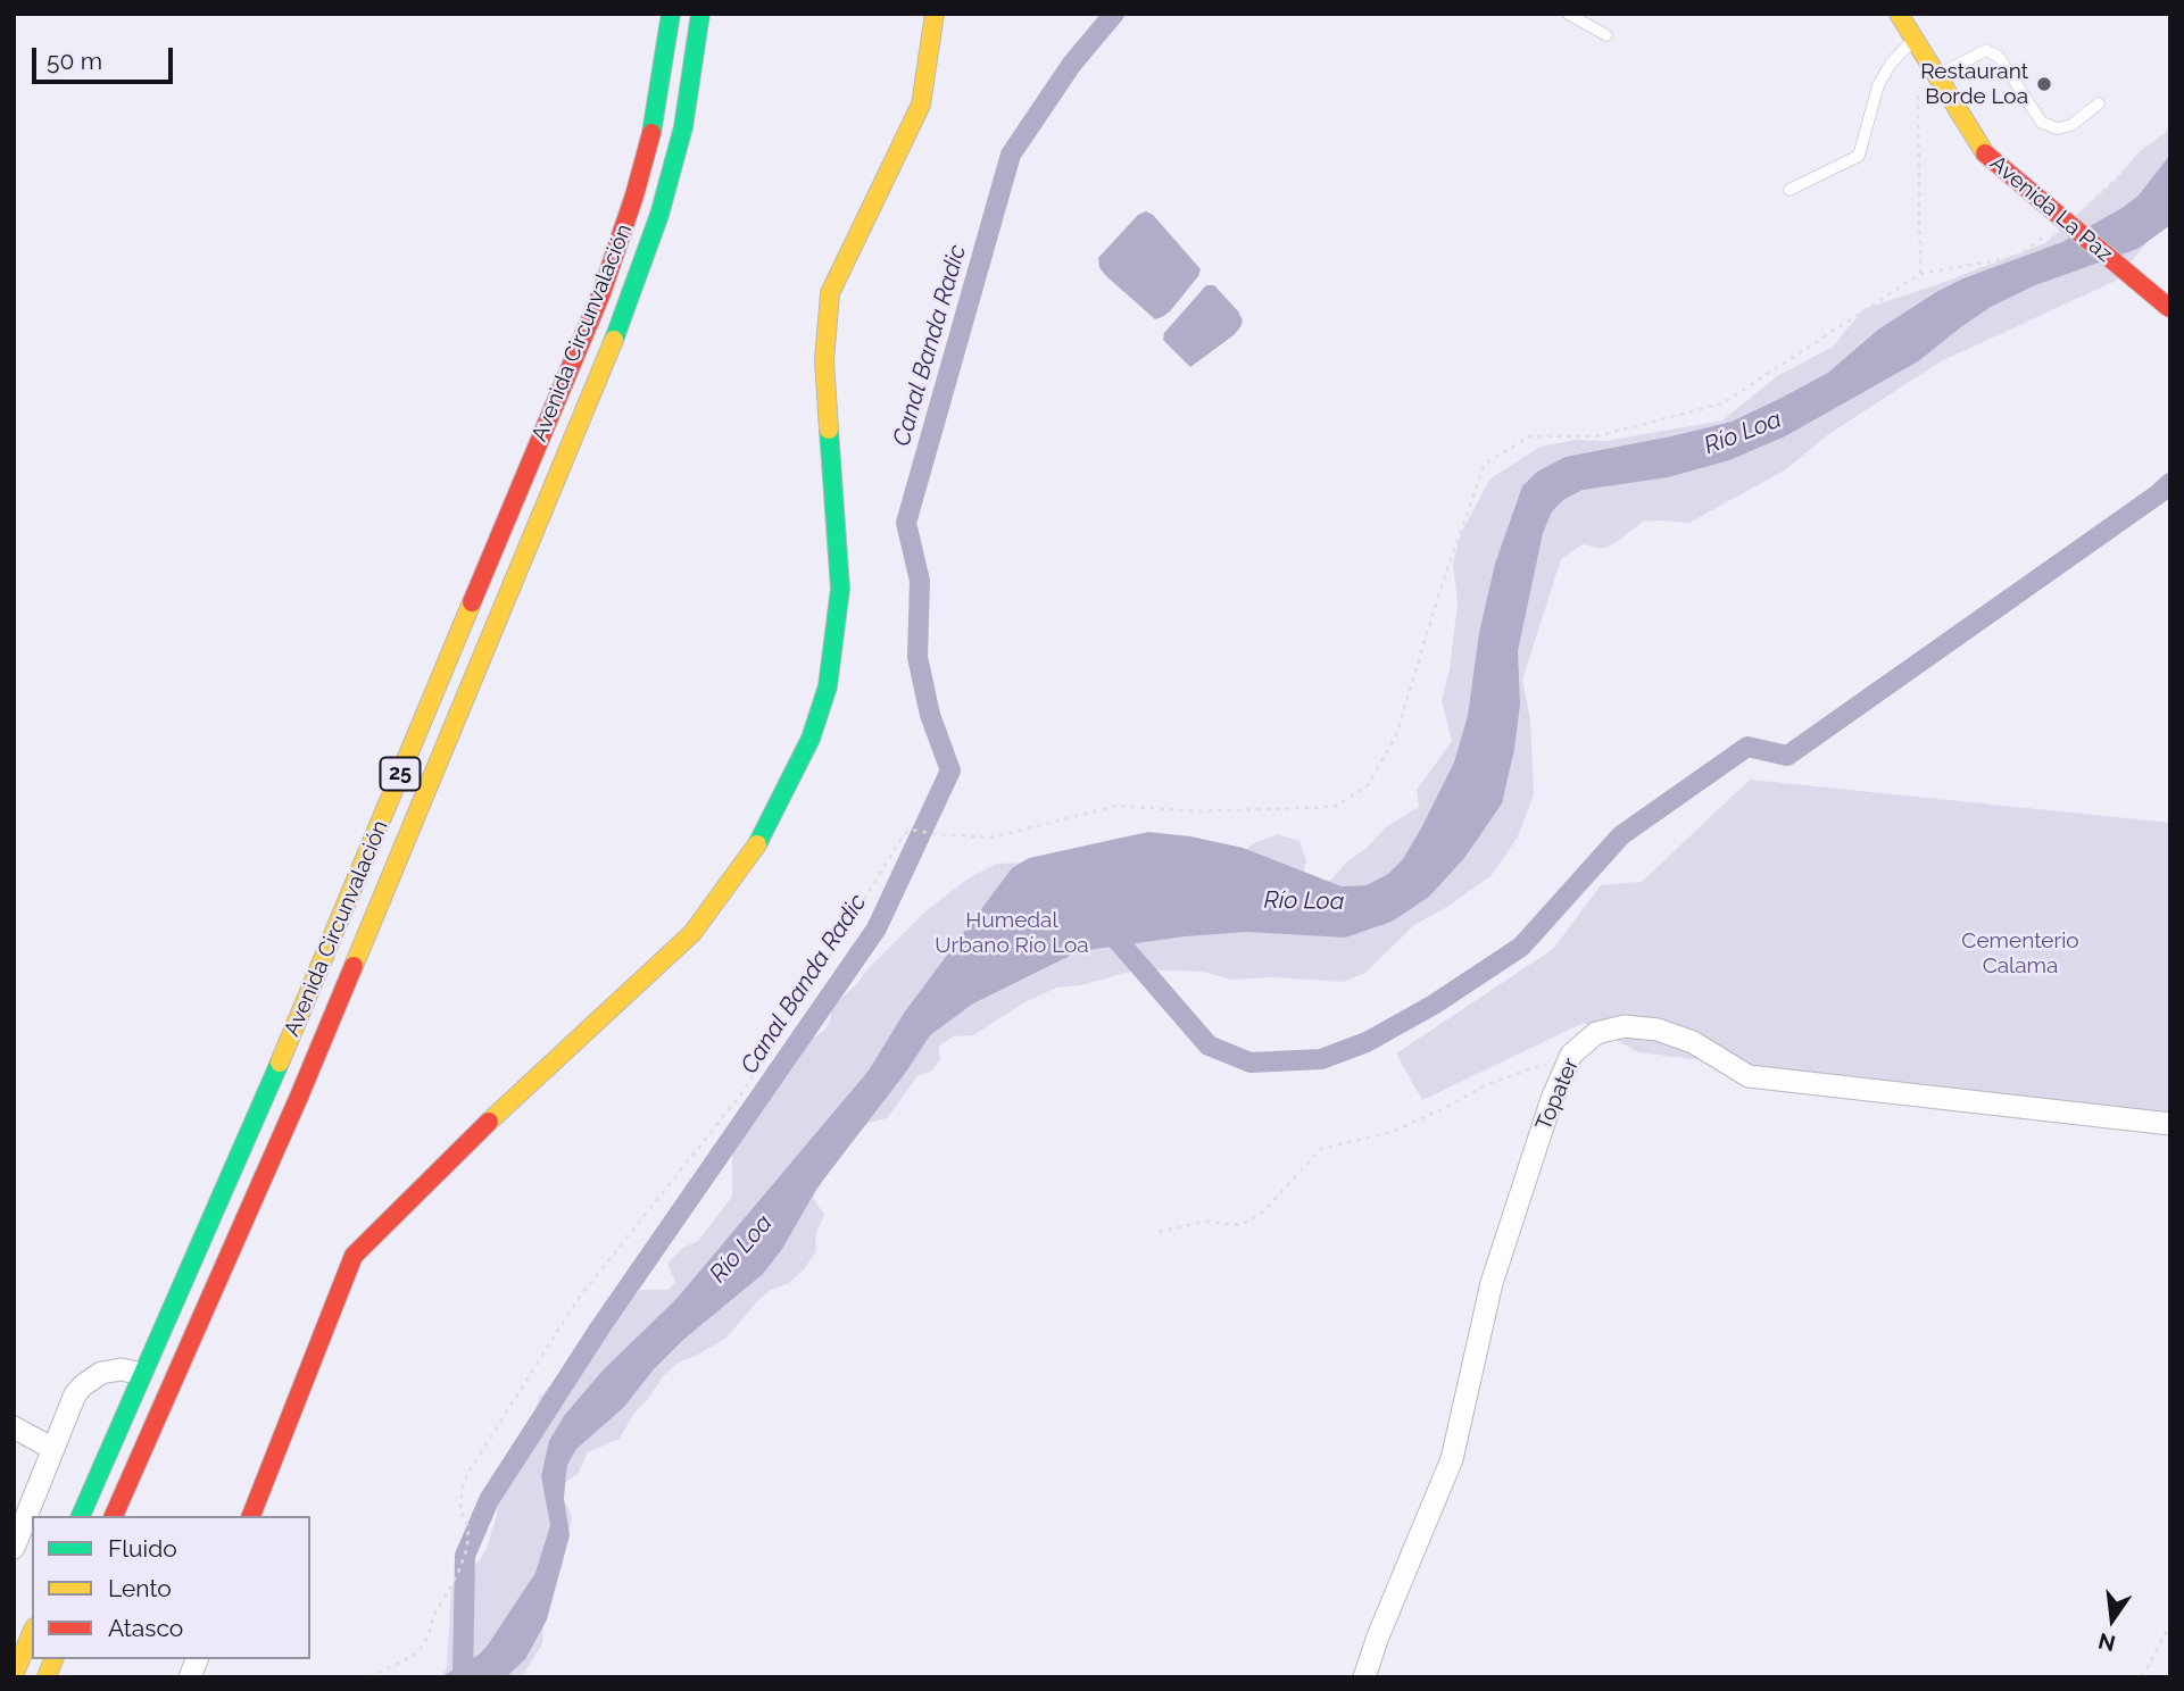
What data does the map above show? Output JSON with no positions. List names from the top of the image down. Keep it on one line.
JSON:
{"streets":{"main road":["Avenida La Paz","Avenida Circunvalación","25"],"street":["Topater"]},"water":["Canal Banda Radic","Río Loa"],"parks":["Humedal Urbano Río Loa","Cementerio Calama"],"places":["Restaurant Borde Loa"],"legend":["Fluido","Lento","Atasco"],"scale_bar":"50 m","north":"bottom"}
